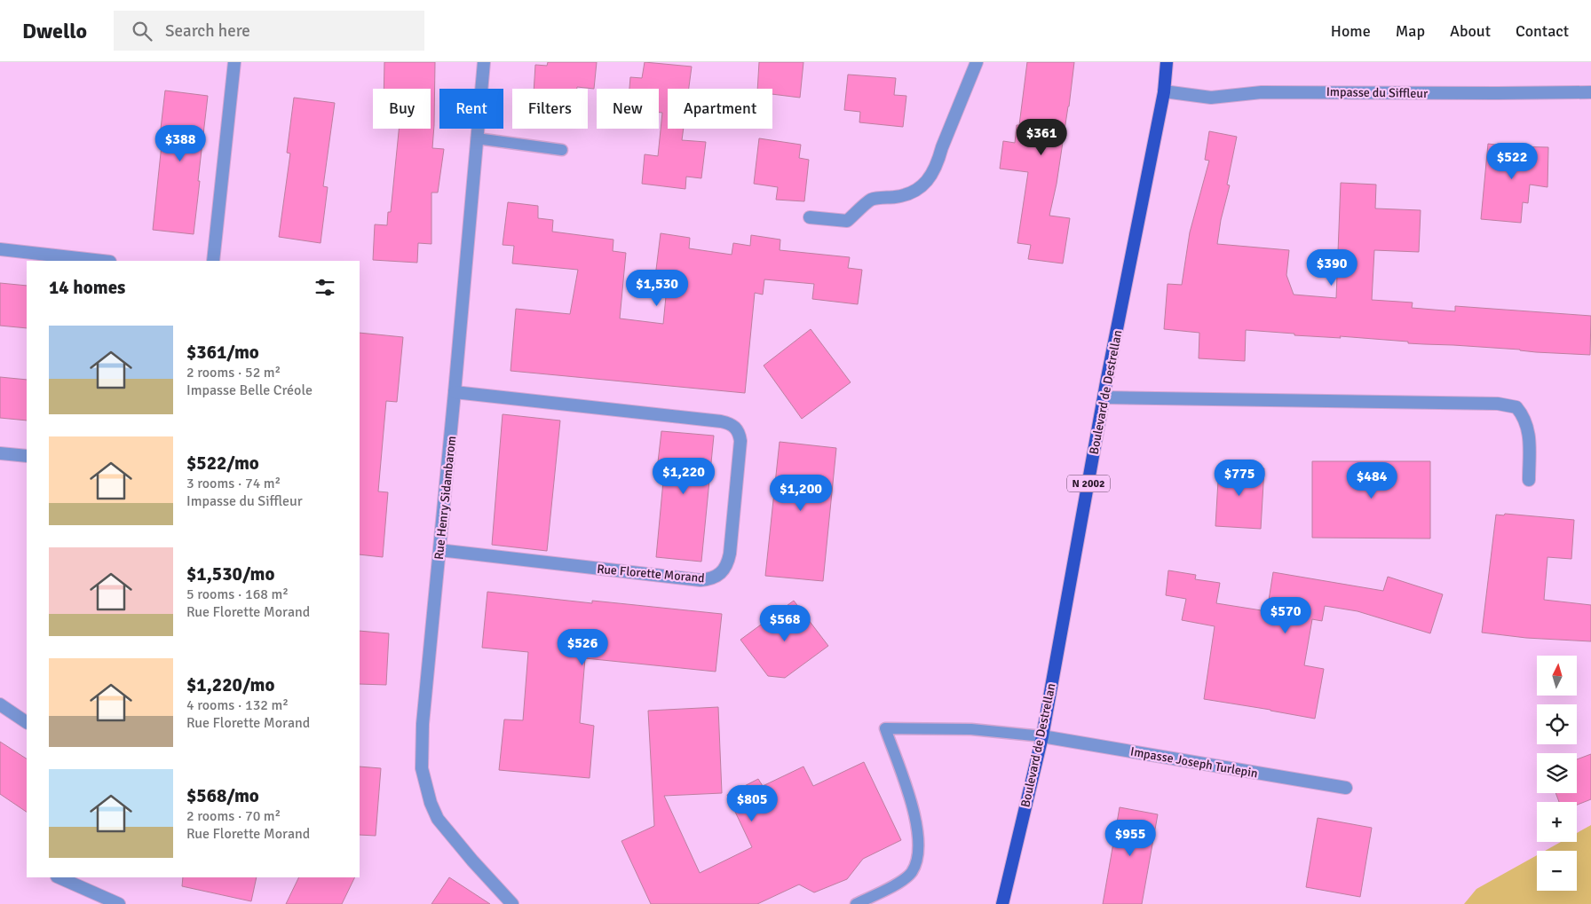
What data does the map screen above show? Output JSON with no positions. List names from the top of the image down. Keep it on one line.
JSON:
{"streets":{"main road":["Boulevard de Destrellan","N 2002"],"street":["Impasse du Siffleur","Rue Henry Sidambarom","Rue Florette Morand","Impasse Joseph Turlepin"]},"crossings":[["Impasse du Siffleur","Boulevard de Destrellan"],["Boulevard de Destrellan","Impasse Joseph Turlepin"],["Rue Henry Sidambarom","Rue Florette Morand"]],"north":"top","page":{"header":"Dwello","search":"Search here","nav":["Home","Map","About","Contact"],"chip":["Buy","Rent","Filters","New","Apartment"],"price":["$361","$388","$522","$390","$1,530","$1,220","$775","$484","$1,200","$570","$568","$526","$805","$955"],"heading":"14 homes","list":[{"name":"$361/mo","note":"2 rooms · 52 m² · Impasse Belle Créole"},{"name":"$522/mo","note":"3 rooms · 74 m² · Impasse du Siffleur"},{"name":"$1,530/mo","note":"5 rooms · 168 m² · Rue Florette Morand"},{"name":"$1,220/mo","note":"4 rooms · 132 m² · Rue Florette Morand"},{"name":"$568/mo","note":"2 rooms · 70 m² · Rue Florette Morand"}],"map_buttons":["+","−"]}}
